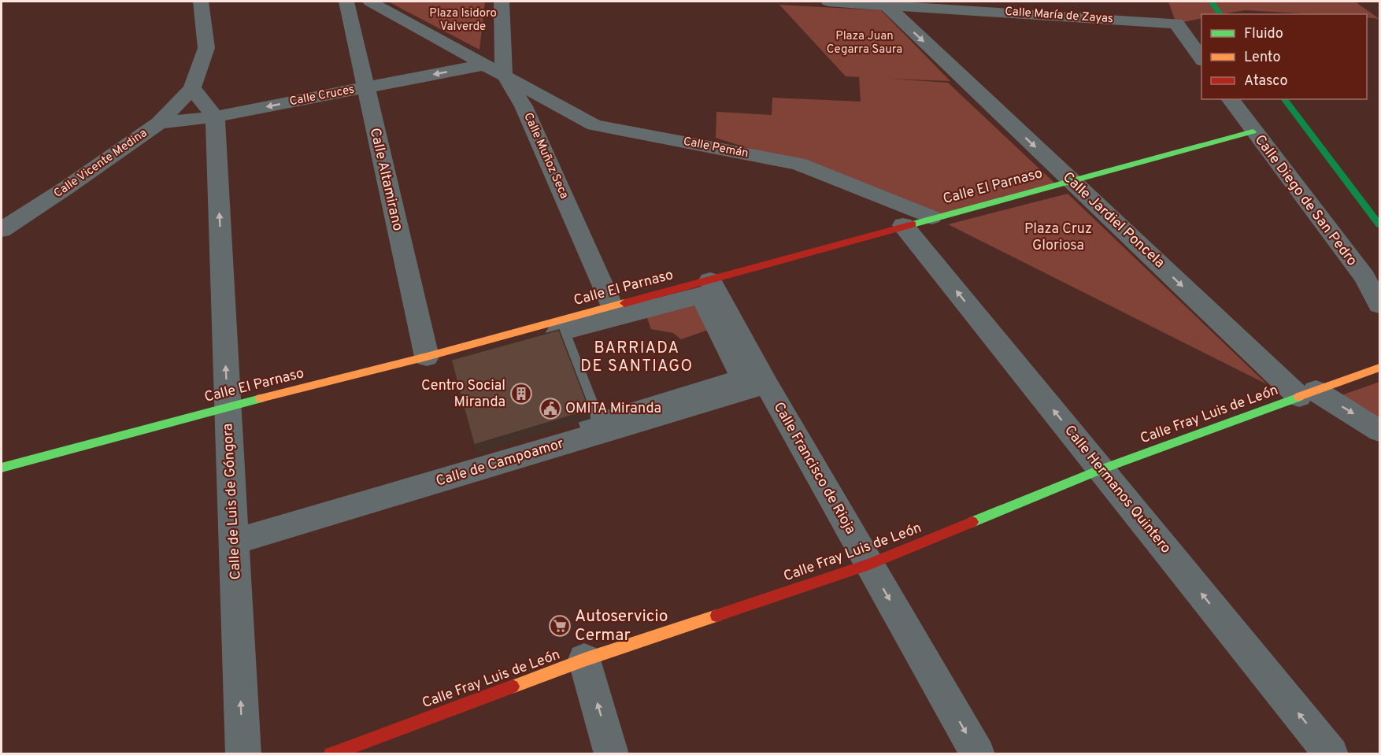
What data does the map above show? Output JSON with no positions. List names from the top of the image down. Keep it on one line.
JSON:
{"streets":{"street":["Calle María de Zayas","Calle Cruces","Calle Pemán","Calle Muñoz Seca","Calle Vicente Medina","Calle Altamirano","Calle El Parnaso","Calle Diego de San Pedro","Calle Jardiel Poncela","Calle Fray Luis de León","Calle de Campoamor","Calle Francisco de Rioja","Calle Hermanos Quintero","Calle de Luis de Góngora"]},"crossings":[["Calle María de Zayas","Calle Jardiel Poncela"],["Calle Cruces","Calle Pemán"],["Calle Cruces","Calle Vicente Medina"],["Calle Cruces","Calle Altamirano"],["Calle Cruces","Calle de Luis de Góngora"],["Calle Pemán","Calle Muñoz Seca"],["Calle Pemán","Calle El Parnaso"],["Calle Muñoz Seca","Calle El Parnaso"],["Calle Altamirano","Calle El Parnaso"],["Calle El Parnaso","Calle Diego de San Pedro"],["Calle El Parnaso","Calle Jardiel Poncela"],["Calle El Parnaso","Calle Francisco de Rioja"],["Calle El Parnaso","Calle Hermanos Quintero"],["Calle El Parnaso","Calle de Luis de Góngora"],["Calle Jardiel Poncela","Calle Fray Luis de León"],["Calle Fray Luis de León","Calle Francisco de Rioja"],["Calle Fray Luis de León","Calle Hermanos Quintero"],["Calle de Campoamor","Calle Francisco de Rioja"],["Calle de Campoamor","Calle de Luis de Góngora"]],"one_way":["Calle Cruces","Calle Jardiel Poncela","Calle Francisco de Rioja","Calle Hermanos Quintero","Calle de Luis de Góngora"],"districts":["BARRIADA DE SANTIAGO"],"parks":["Plaza Isidoro Valverde","Plaza Juan Cegarra Saura","Plaza Cruz Gloriosa"],"places":{"building":["Centro Social Miranda"],"public building":["OMITA Miranda"],"supermarket":["Autoservicio Cermar"]},"legend":["Fluido","Lento","Atasco"]}
